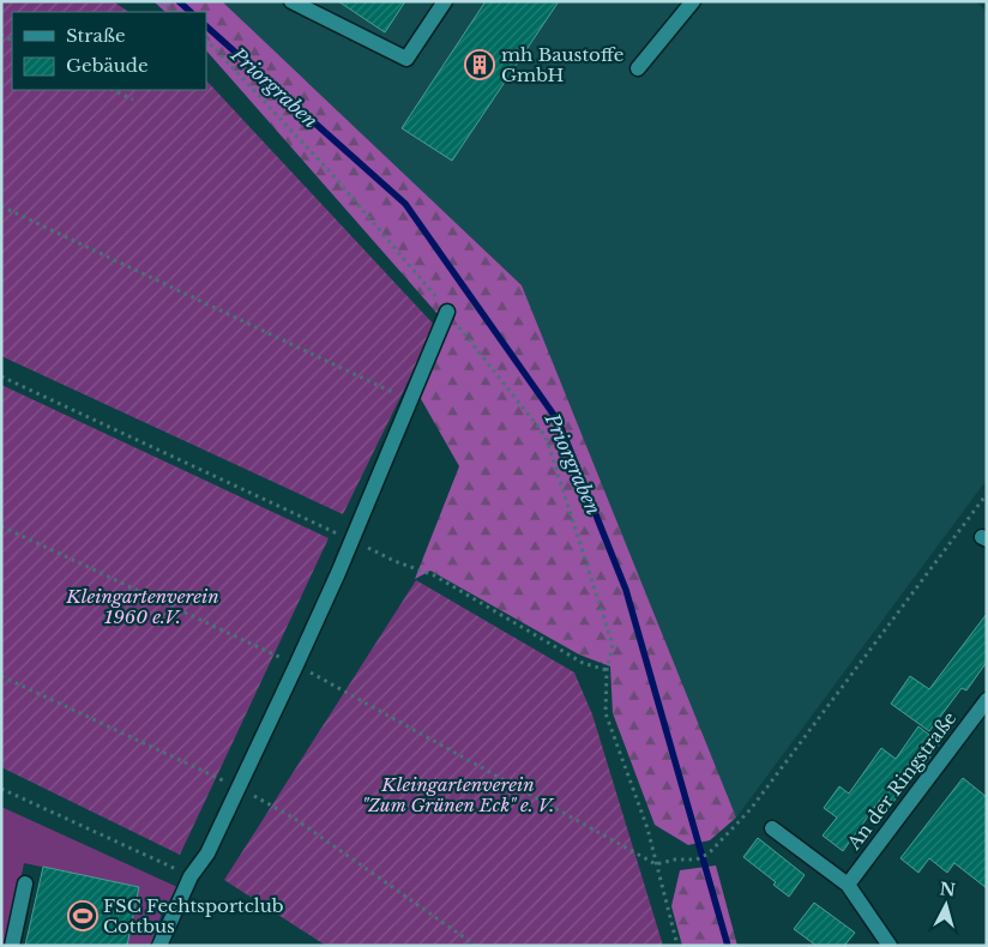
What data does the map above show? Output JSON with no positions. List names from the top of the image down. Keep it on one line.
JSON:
{"streets":{"street":["An der Ringstraße"]},"water":["Priorgraben"],"parks":["Kleingartenverein 1960 e.V.","Kleingartenverein \"Zum Grünen Eck\" e. V."],"places":{"building":["mh Baustoffe GmbH"],"sports":["FSC Fechtsportclub Cottbus"]},"legend":["Straße","Gebäude"],"north":"top"}
